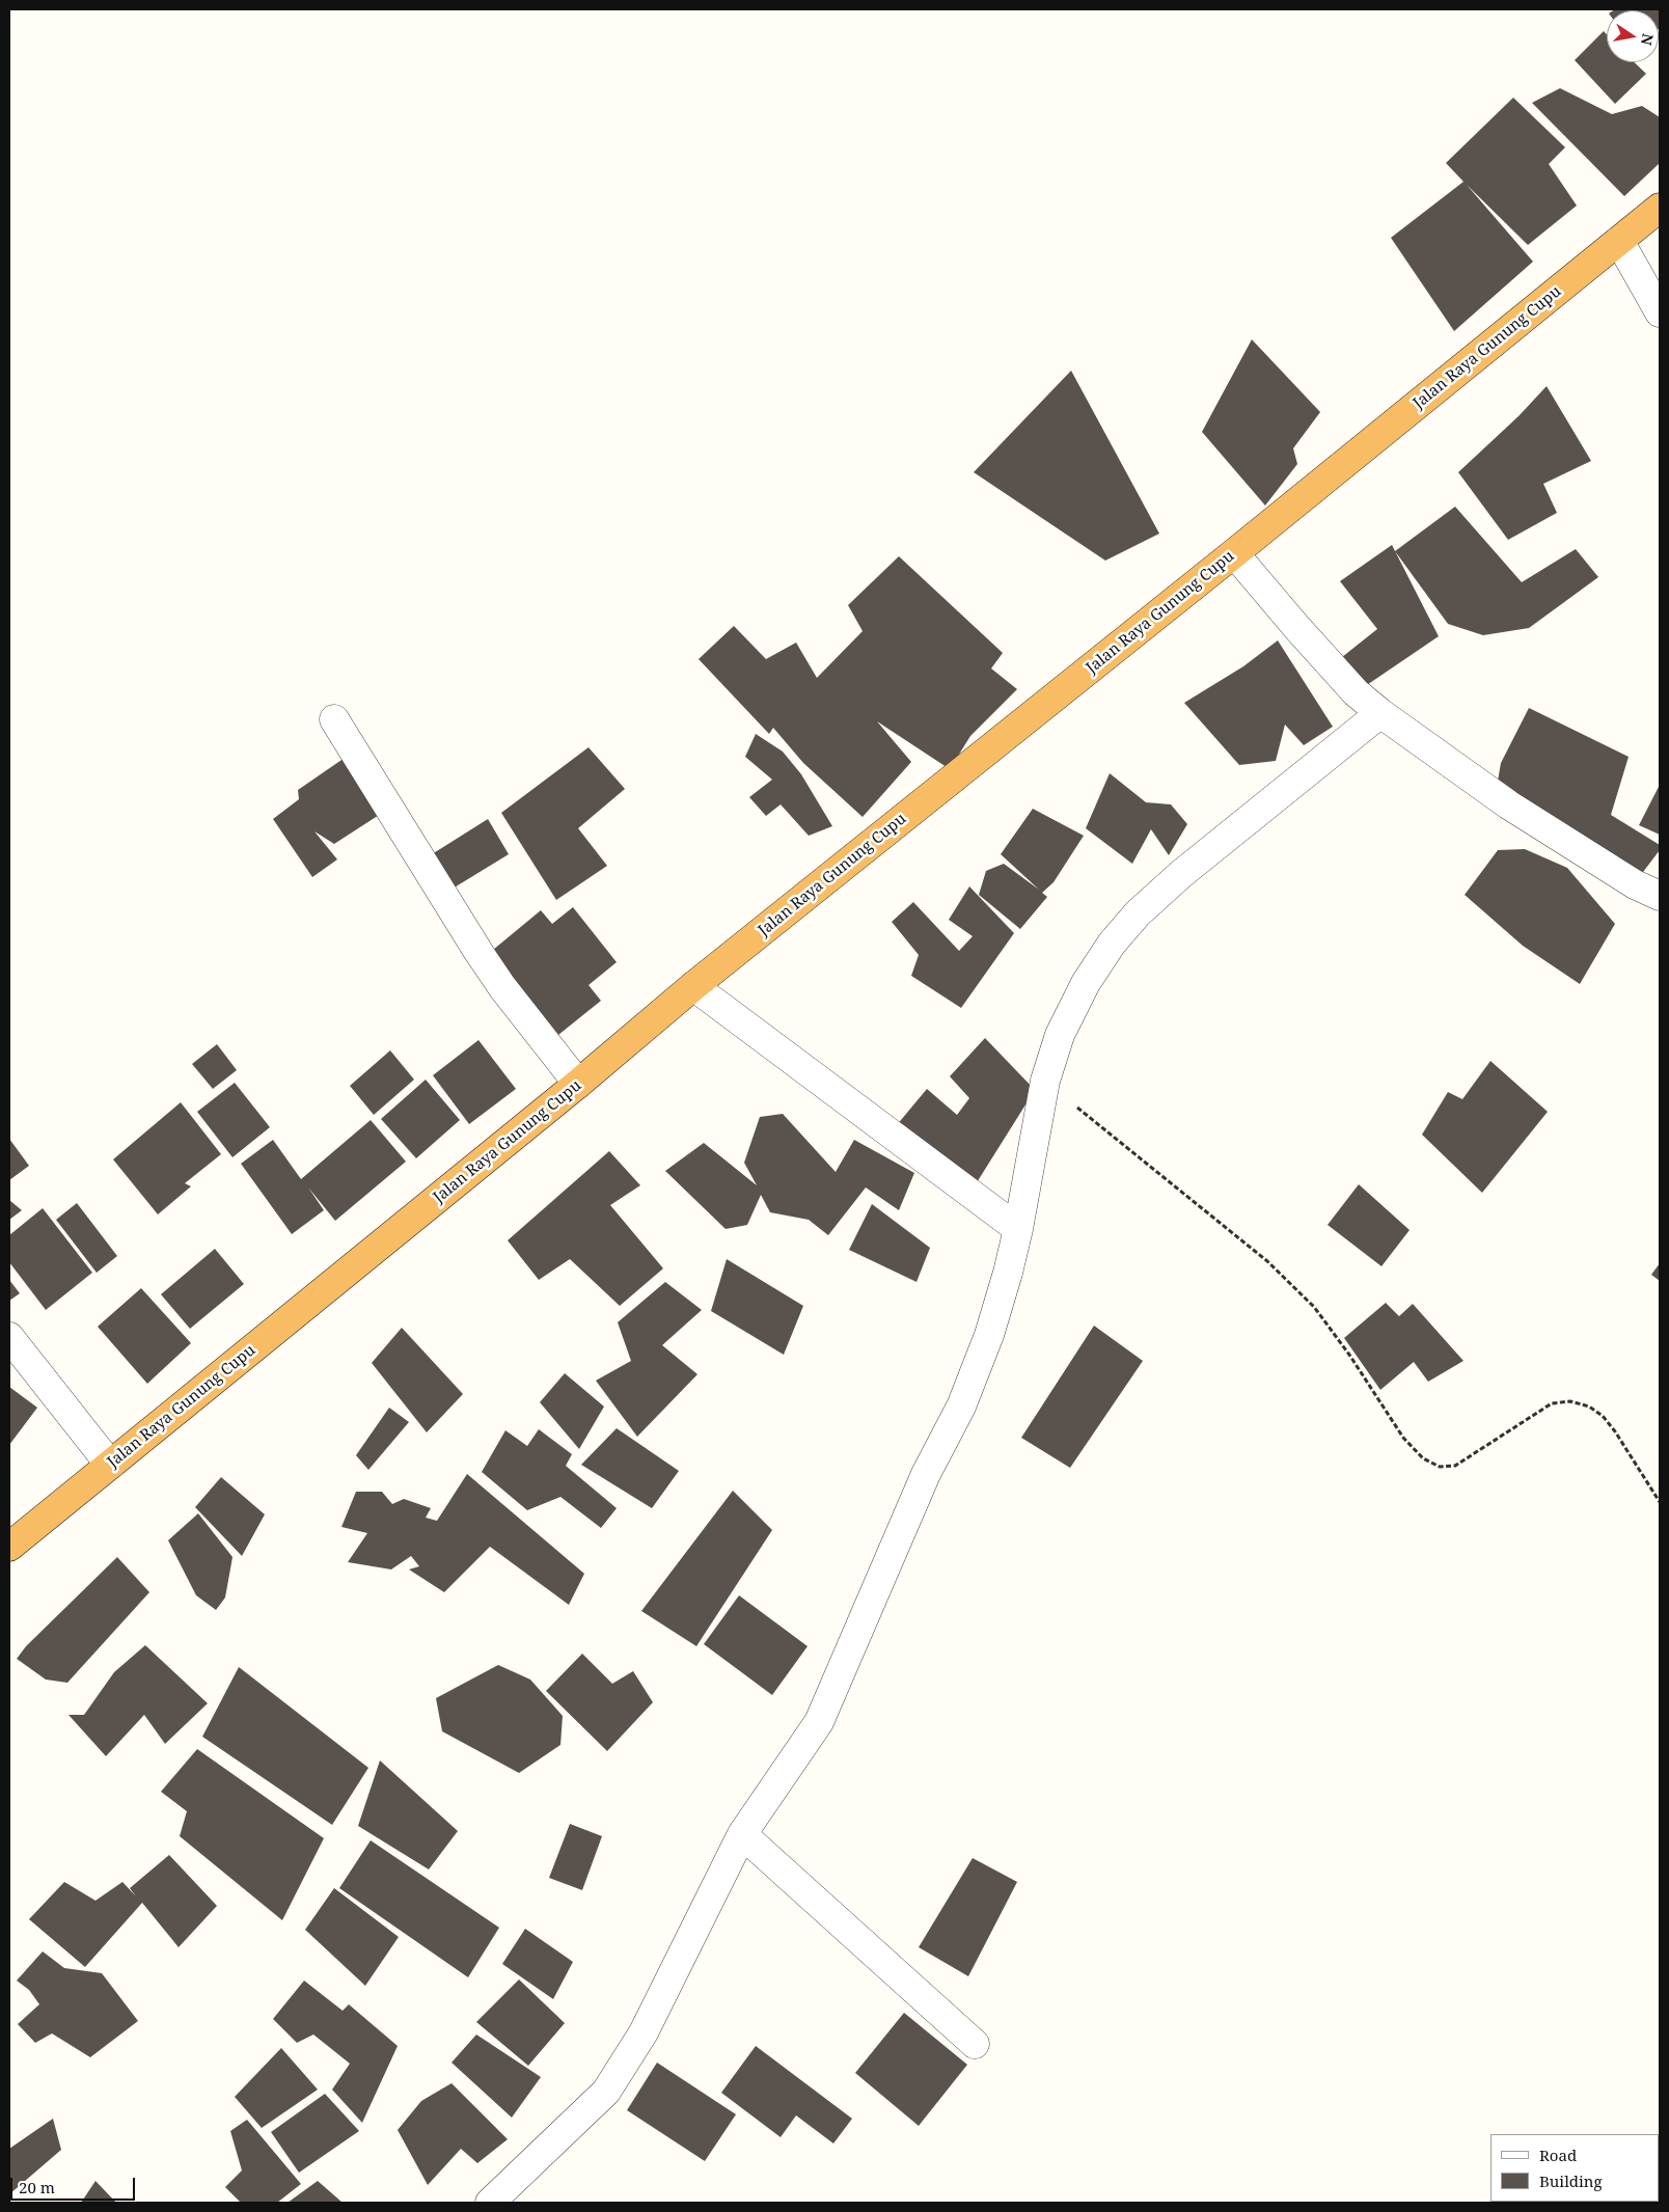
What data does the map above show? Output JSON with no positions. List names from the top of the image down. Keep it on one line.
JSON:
{"streets":{"highway":["Jalan Raya Gunung Cupu"]},"legend":["Road","Building"],"scale_bar":"20 m","north":"right"}
